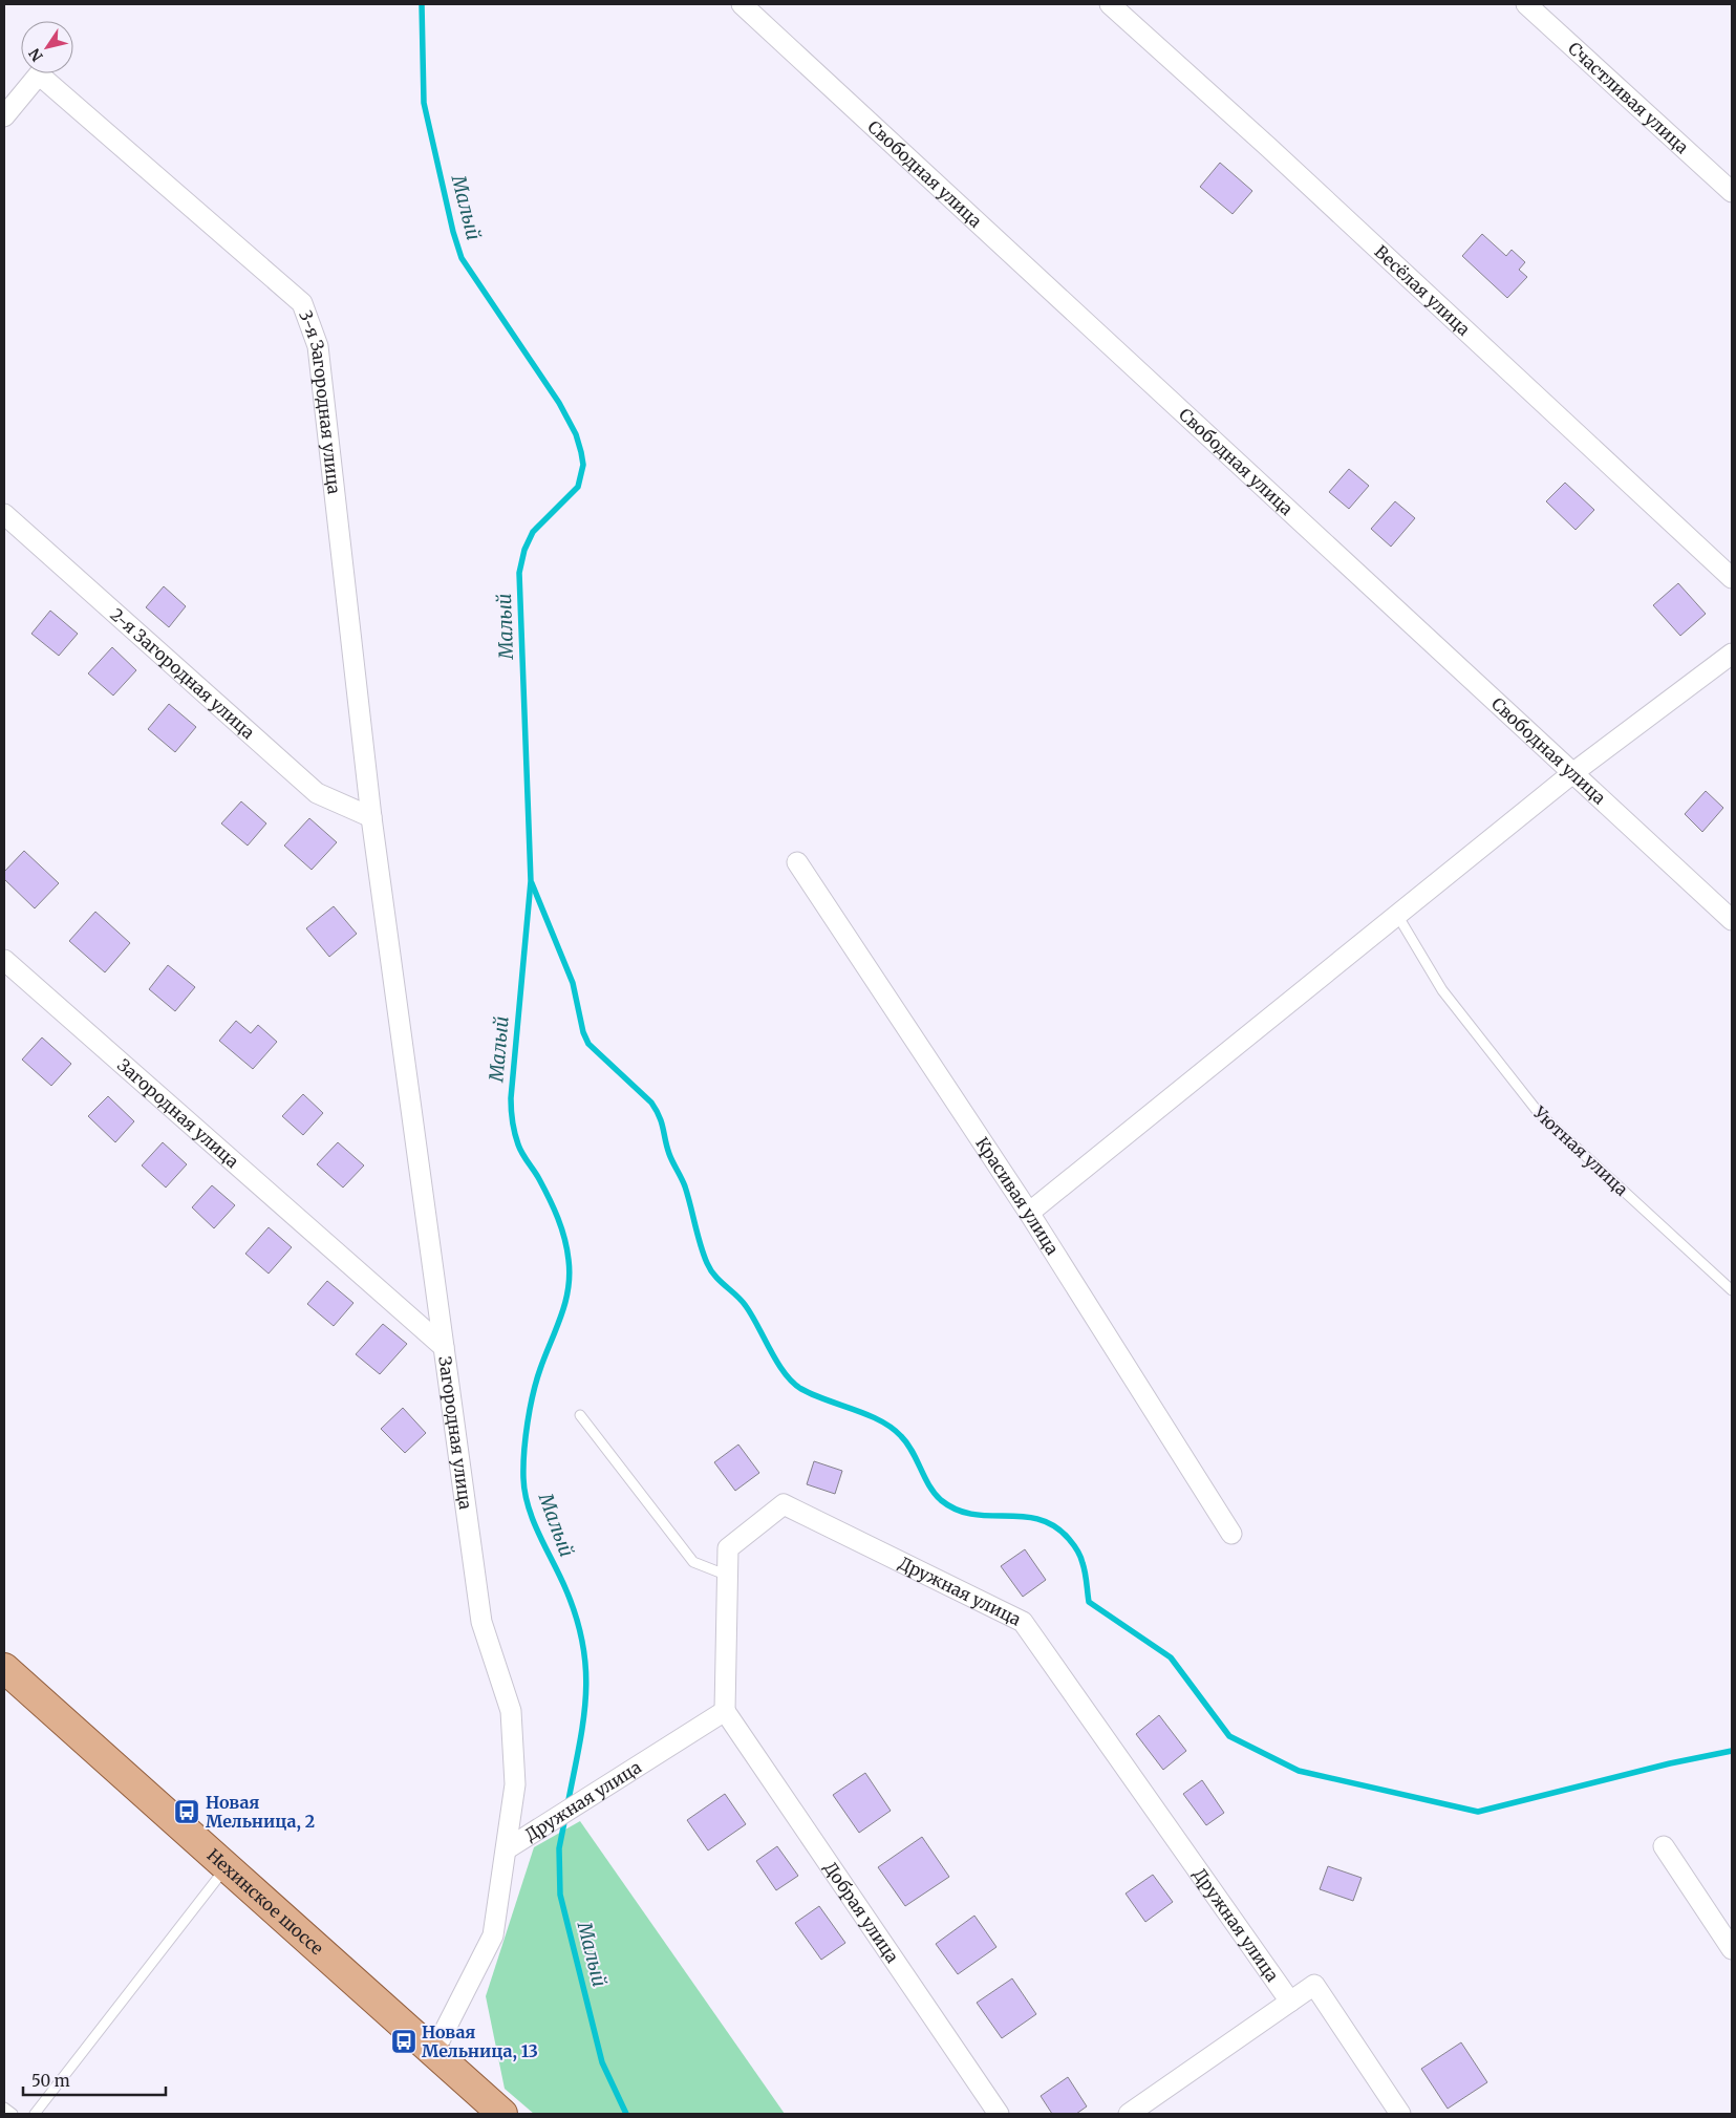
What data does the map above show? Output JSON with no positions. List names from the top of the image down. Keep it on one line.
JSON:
{"streets":{"main road":["Нехинское шоссе"],"street":["Счастливая улица","Свободная улица","Весёлая улица","3-я Загородная улица","2-я Загородная улица","Загородная улица","Красивая улица","Дружная улица","Добрая улица"],"lane":["Уютная улица"]},"crossings":[["3-я Загородная улица","2-я Загородная улица"],["3-я Загородная улица","Загородная улица"],["Загородная улица","Дружная улица"],["Загородная улица","Нехинское шоссе"],["Дружная улица","Добрая улица"]],"water":["Малый"],"places":{"bus stop":["Новая Мельница, 2","Новая Мельница, 13"]},"scale_bar":"50 m","north":"bottom left"}
